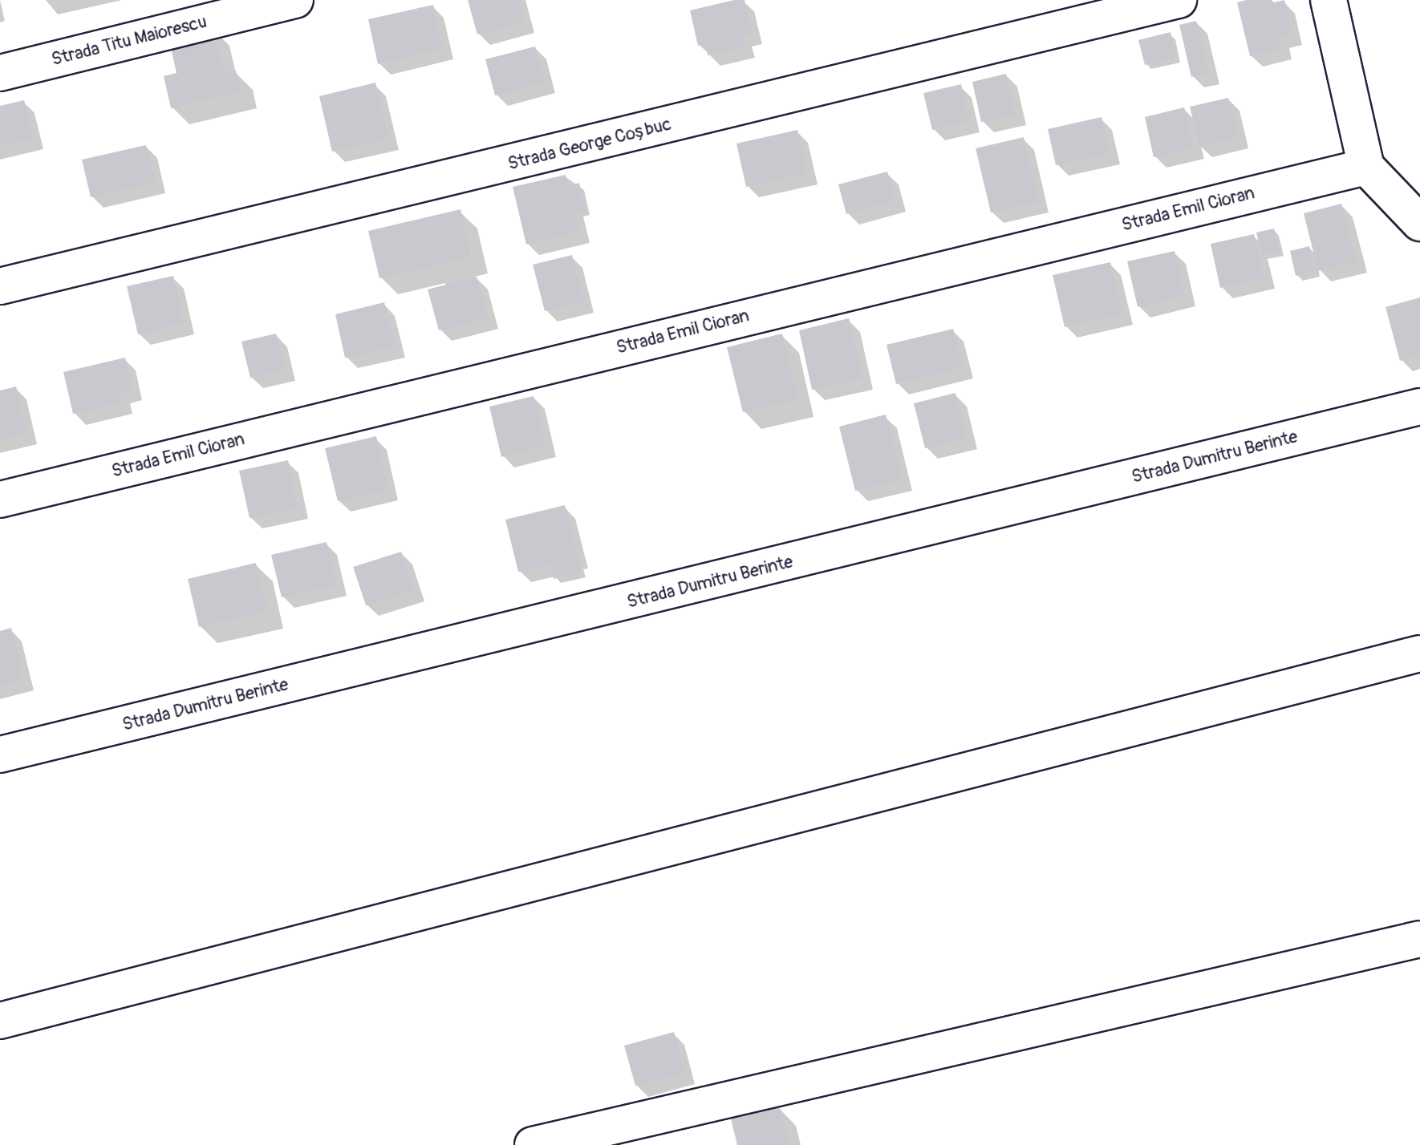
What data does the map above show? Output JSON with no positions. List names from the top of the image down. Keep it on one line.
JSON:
{"streets":{"street":["Strada Titu Maiorescu","Strada George Coșbuc","Strada Emil Cioran","Strada Dumitru Berinte"]}}
